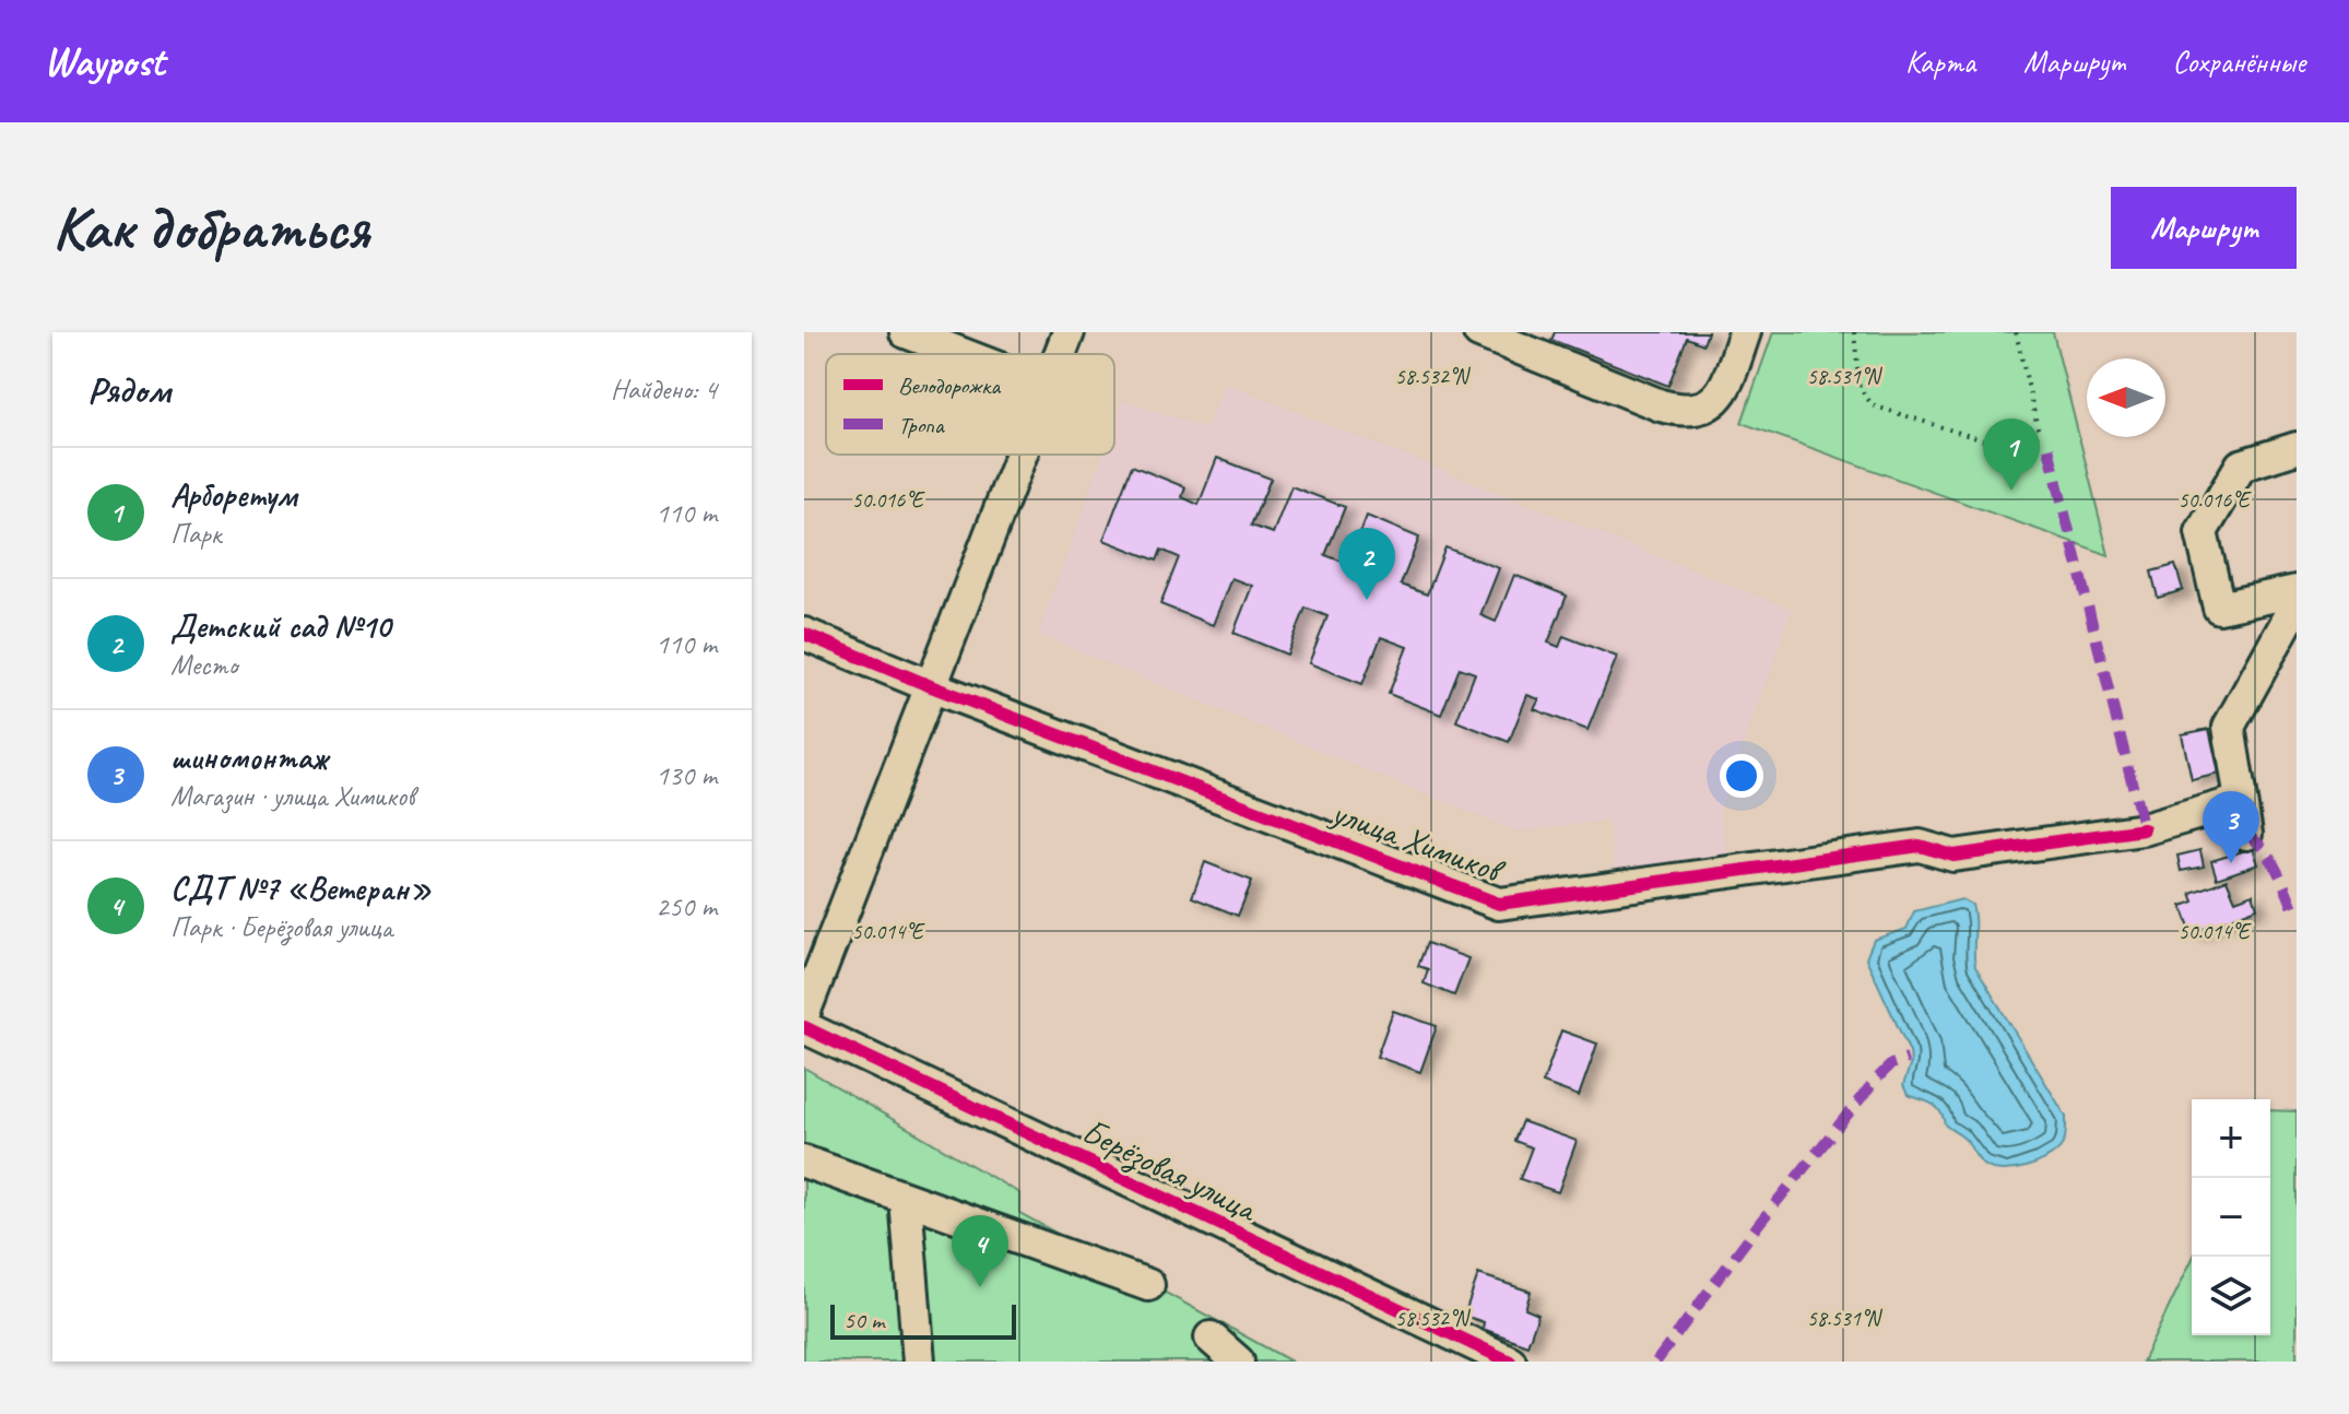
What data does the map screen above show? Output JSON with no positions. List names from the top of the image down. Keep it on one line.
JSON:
{"streets":{"street":["улица Химиков","Берёзовая улица"]},"legend":["Велодорожка","Тропа"],"scale_bar":"50 m","north":"left","page":{"header":"Waypost","nav":["Карта","Маршрут","Сохранённые"],"buttons":"Маршрут","title":"Как добраться","heading":["Рядом","Найдено: 4"],"pins":["1","2","3","4"],"list":[{"mark":"1","name":"Арборетум","note":"Парк","value":"110 m"},{"mark":"2","name":"Детский сад №10","note":"Место","value":"110 m"},{"mark":"3","name":"шиномонтаж","note":"Магазин · улица Химиков","value":"130 m"},{"mark":"4","name":"СДТ №7 «Ветеран»","note":"Парк · Берёзовая улица","value":"250 m"}],"map_buttons":["+","−"],"scale":"50 m"},"coordinates":["58.532°N","58.531°N","50.016°E","50.014°E"]}
